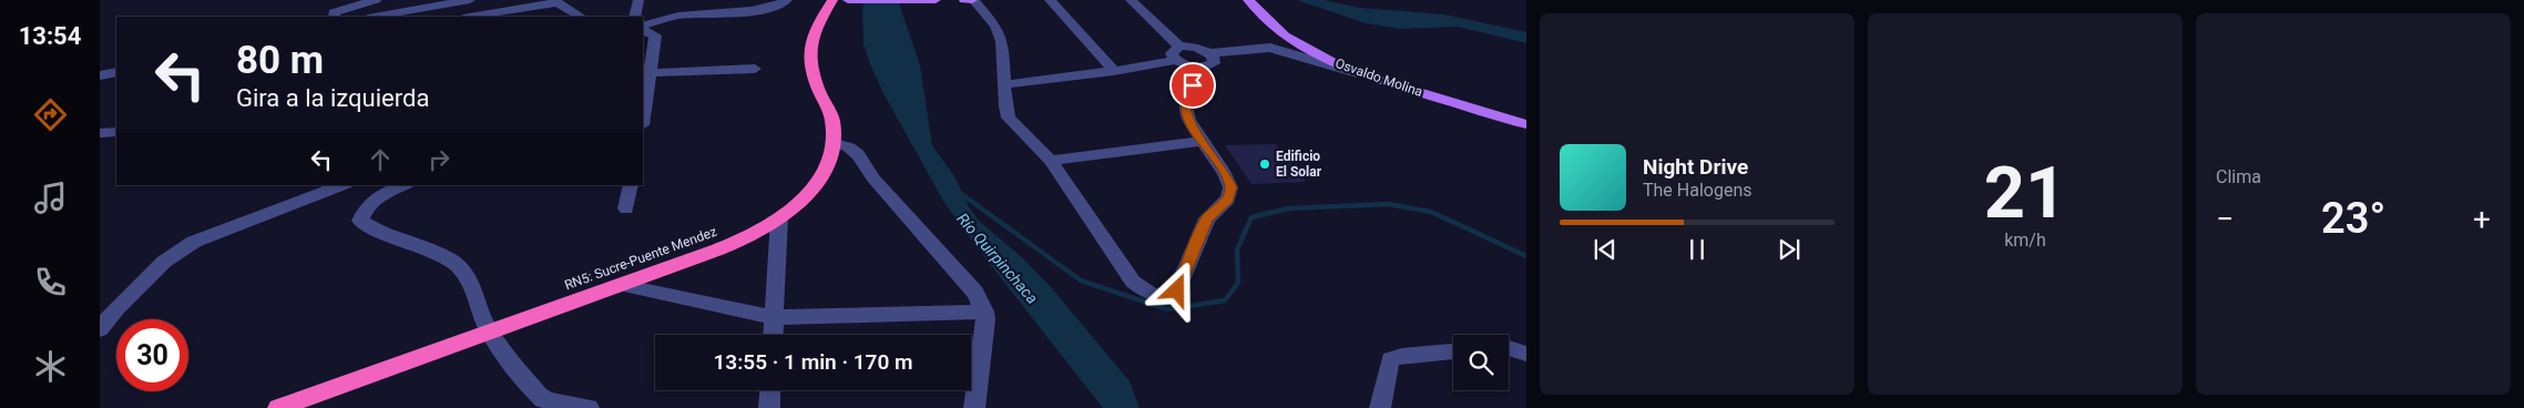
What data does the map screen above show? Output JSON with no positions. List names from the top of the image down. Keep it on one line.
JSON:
{"streets":{"highway":["RN5: Sucre-Puente Mendez"],"main road":["Osvaldo Molina"]},"water":["Río Quirpinchaca"],"places":["Edificio El Solar"],"page":{"tabs":"13:54","tile":[["21","km/h"],"Clima"],"turn":["80 m","Gira a la izquierda"],"song":["Night Drive","The Halogens"],"heat":["−","23°","+"],"limit":"30","trip":"13:55 · 1 min · 170 m"}}
